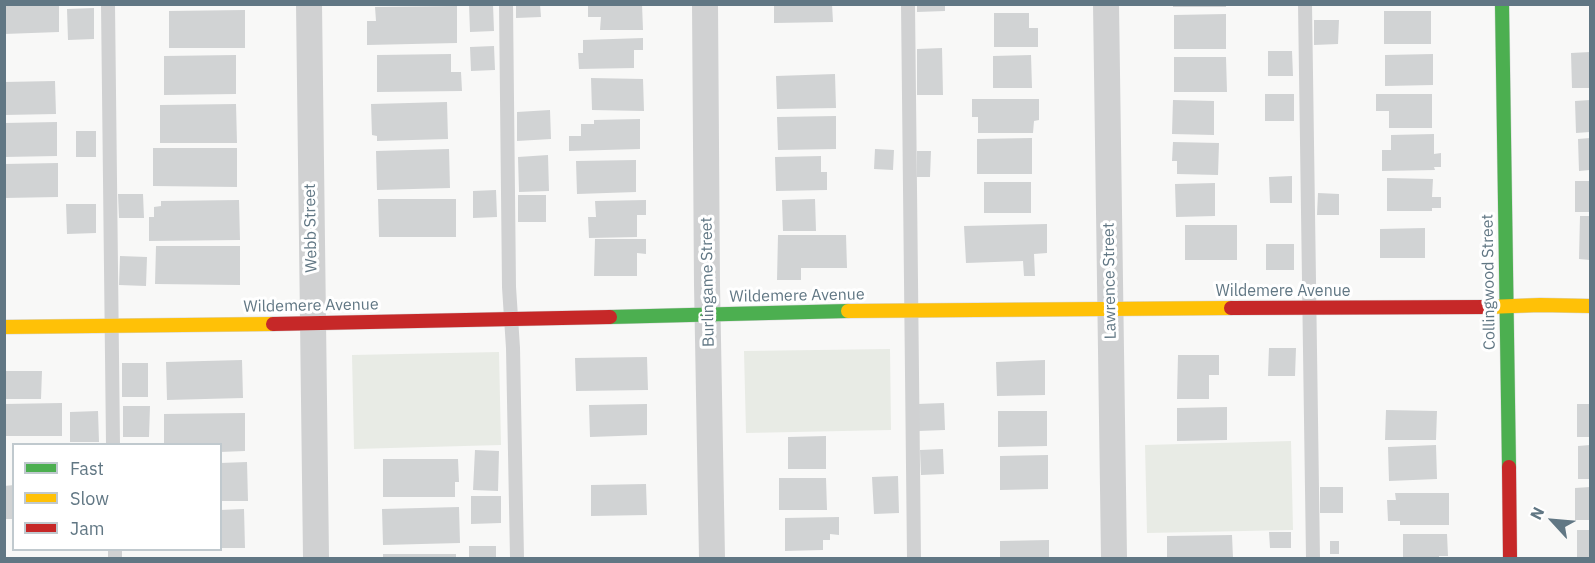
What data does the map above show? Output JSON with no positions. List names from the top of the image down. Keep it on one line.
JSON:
{"streets":{"street":["Webb Street","Lawrence Street","Burlingame Street","Collingwood Street","Wildemere Avenue"]},"crossings":[["Webb Street","Wildemere Avenue"],["Lawrence Street","Wildemere Avenue"],["Burlingame Street","Wildemere Avenue"],["Collingwood Street","Wildemere Avenue"]],"legend":["Fast","Slow","Jam"],"north":"top left"}
